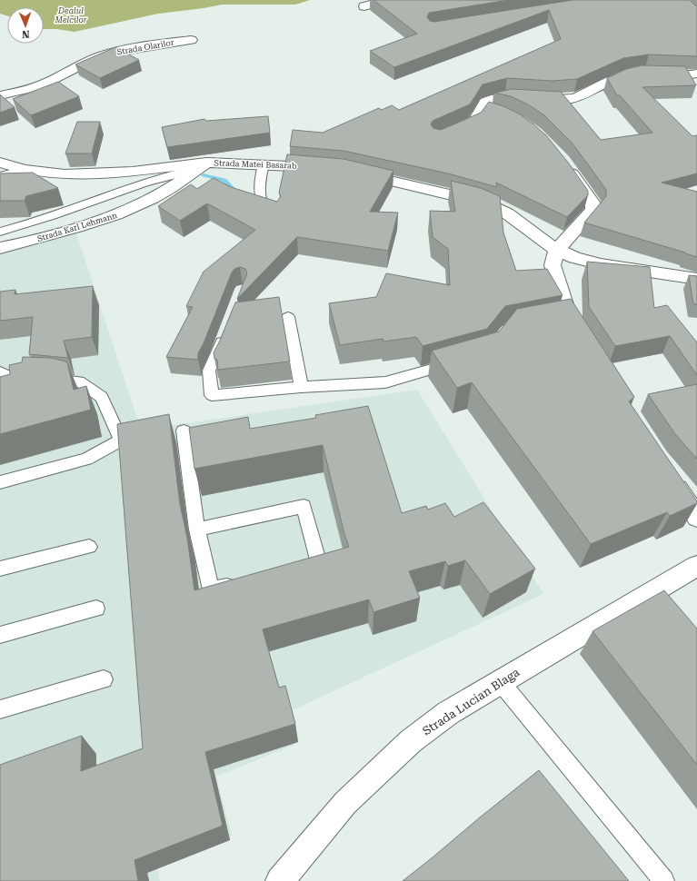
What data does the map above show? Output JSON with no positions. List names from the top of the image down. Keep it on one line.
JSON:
{"streets":{"street":["Strada Olarilor","Strada Matei Basarab","Strada Karl Lehmann","Strada Lucian Blaga"]},"crossings":[["Strada Matei Basarab","Strada Karl Lehmann"]],"parks":["Dealul Melcilor"],"north":"bottom"}
